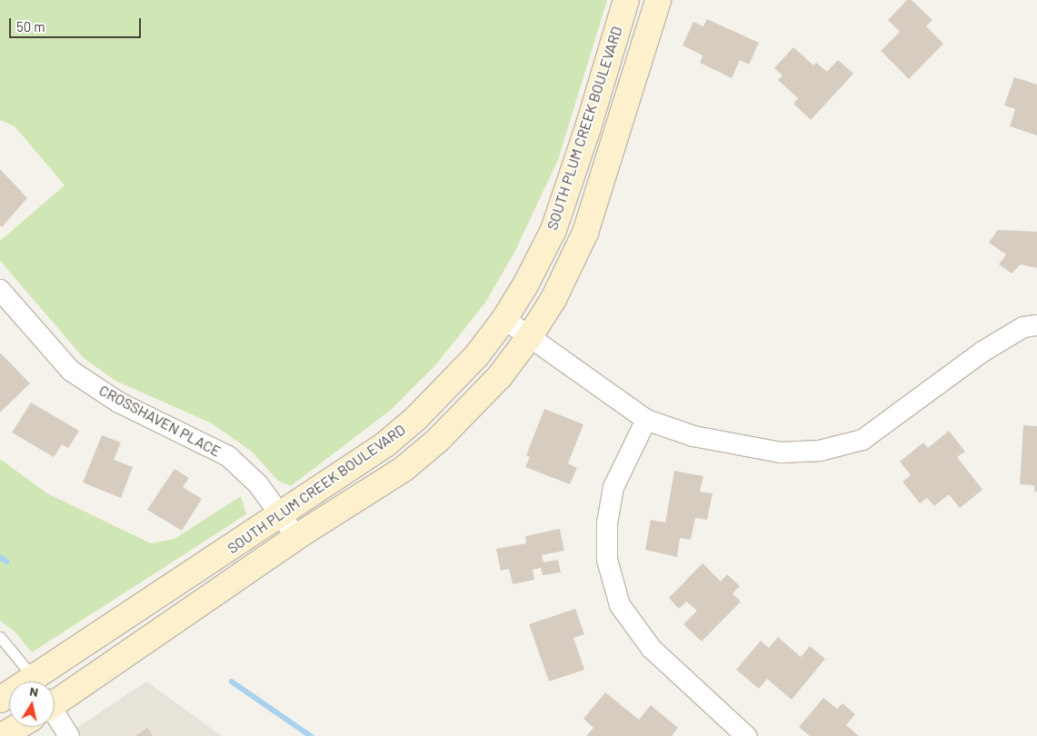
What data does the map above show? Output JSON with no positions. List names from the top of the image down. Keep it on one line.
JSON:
{"streets":{"street":["SOUTH PLUM CREEK BOULEVARD","CROSSHAVEN PLACE"]},"crossings":[["SOUTH PLUM CREEK BOULEVARD","CROSSHAVEN PLACE"]],"scale_bar":"50 m","north":"top"}
